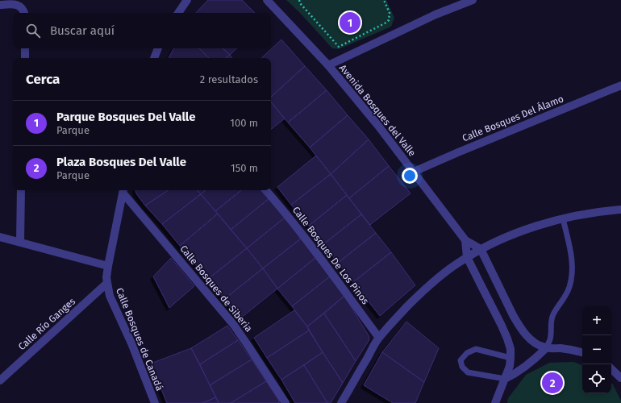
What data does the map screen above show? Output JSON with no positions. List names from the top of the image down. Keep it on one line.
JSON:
{"streets":{"street":["Avenida Bosques del Valle","Calle Bosques Del Álamo","Calle Bosques De Los Pinos","Calle Bosques de Siberia","Calle Río Ganges","Calle Bosques de Canadá"]},"crossings":[["Avenida Bosques del Valle","Calle Bosques Del Álamo"],["Calle Bosques de Siberia","Calle Bosques de Canadá"],["Calle Río Ganges","Calle Bosques de Canadá"]],"page":{"pins":["1","2"],"search":"Buscar aquí","heading":["Cerca","2 resultados"],"list":[{"mark":"1","name":"Parque Bosques Del Valle","note":"Parque","value":"100 m"},{"mark":"2","name":"Plaza Bosques Del Valle","note":"Parque","value":"150 m"}],"map_buttons":["+","−"]}}
